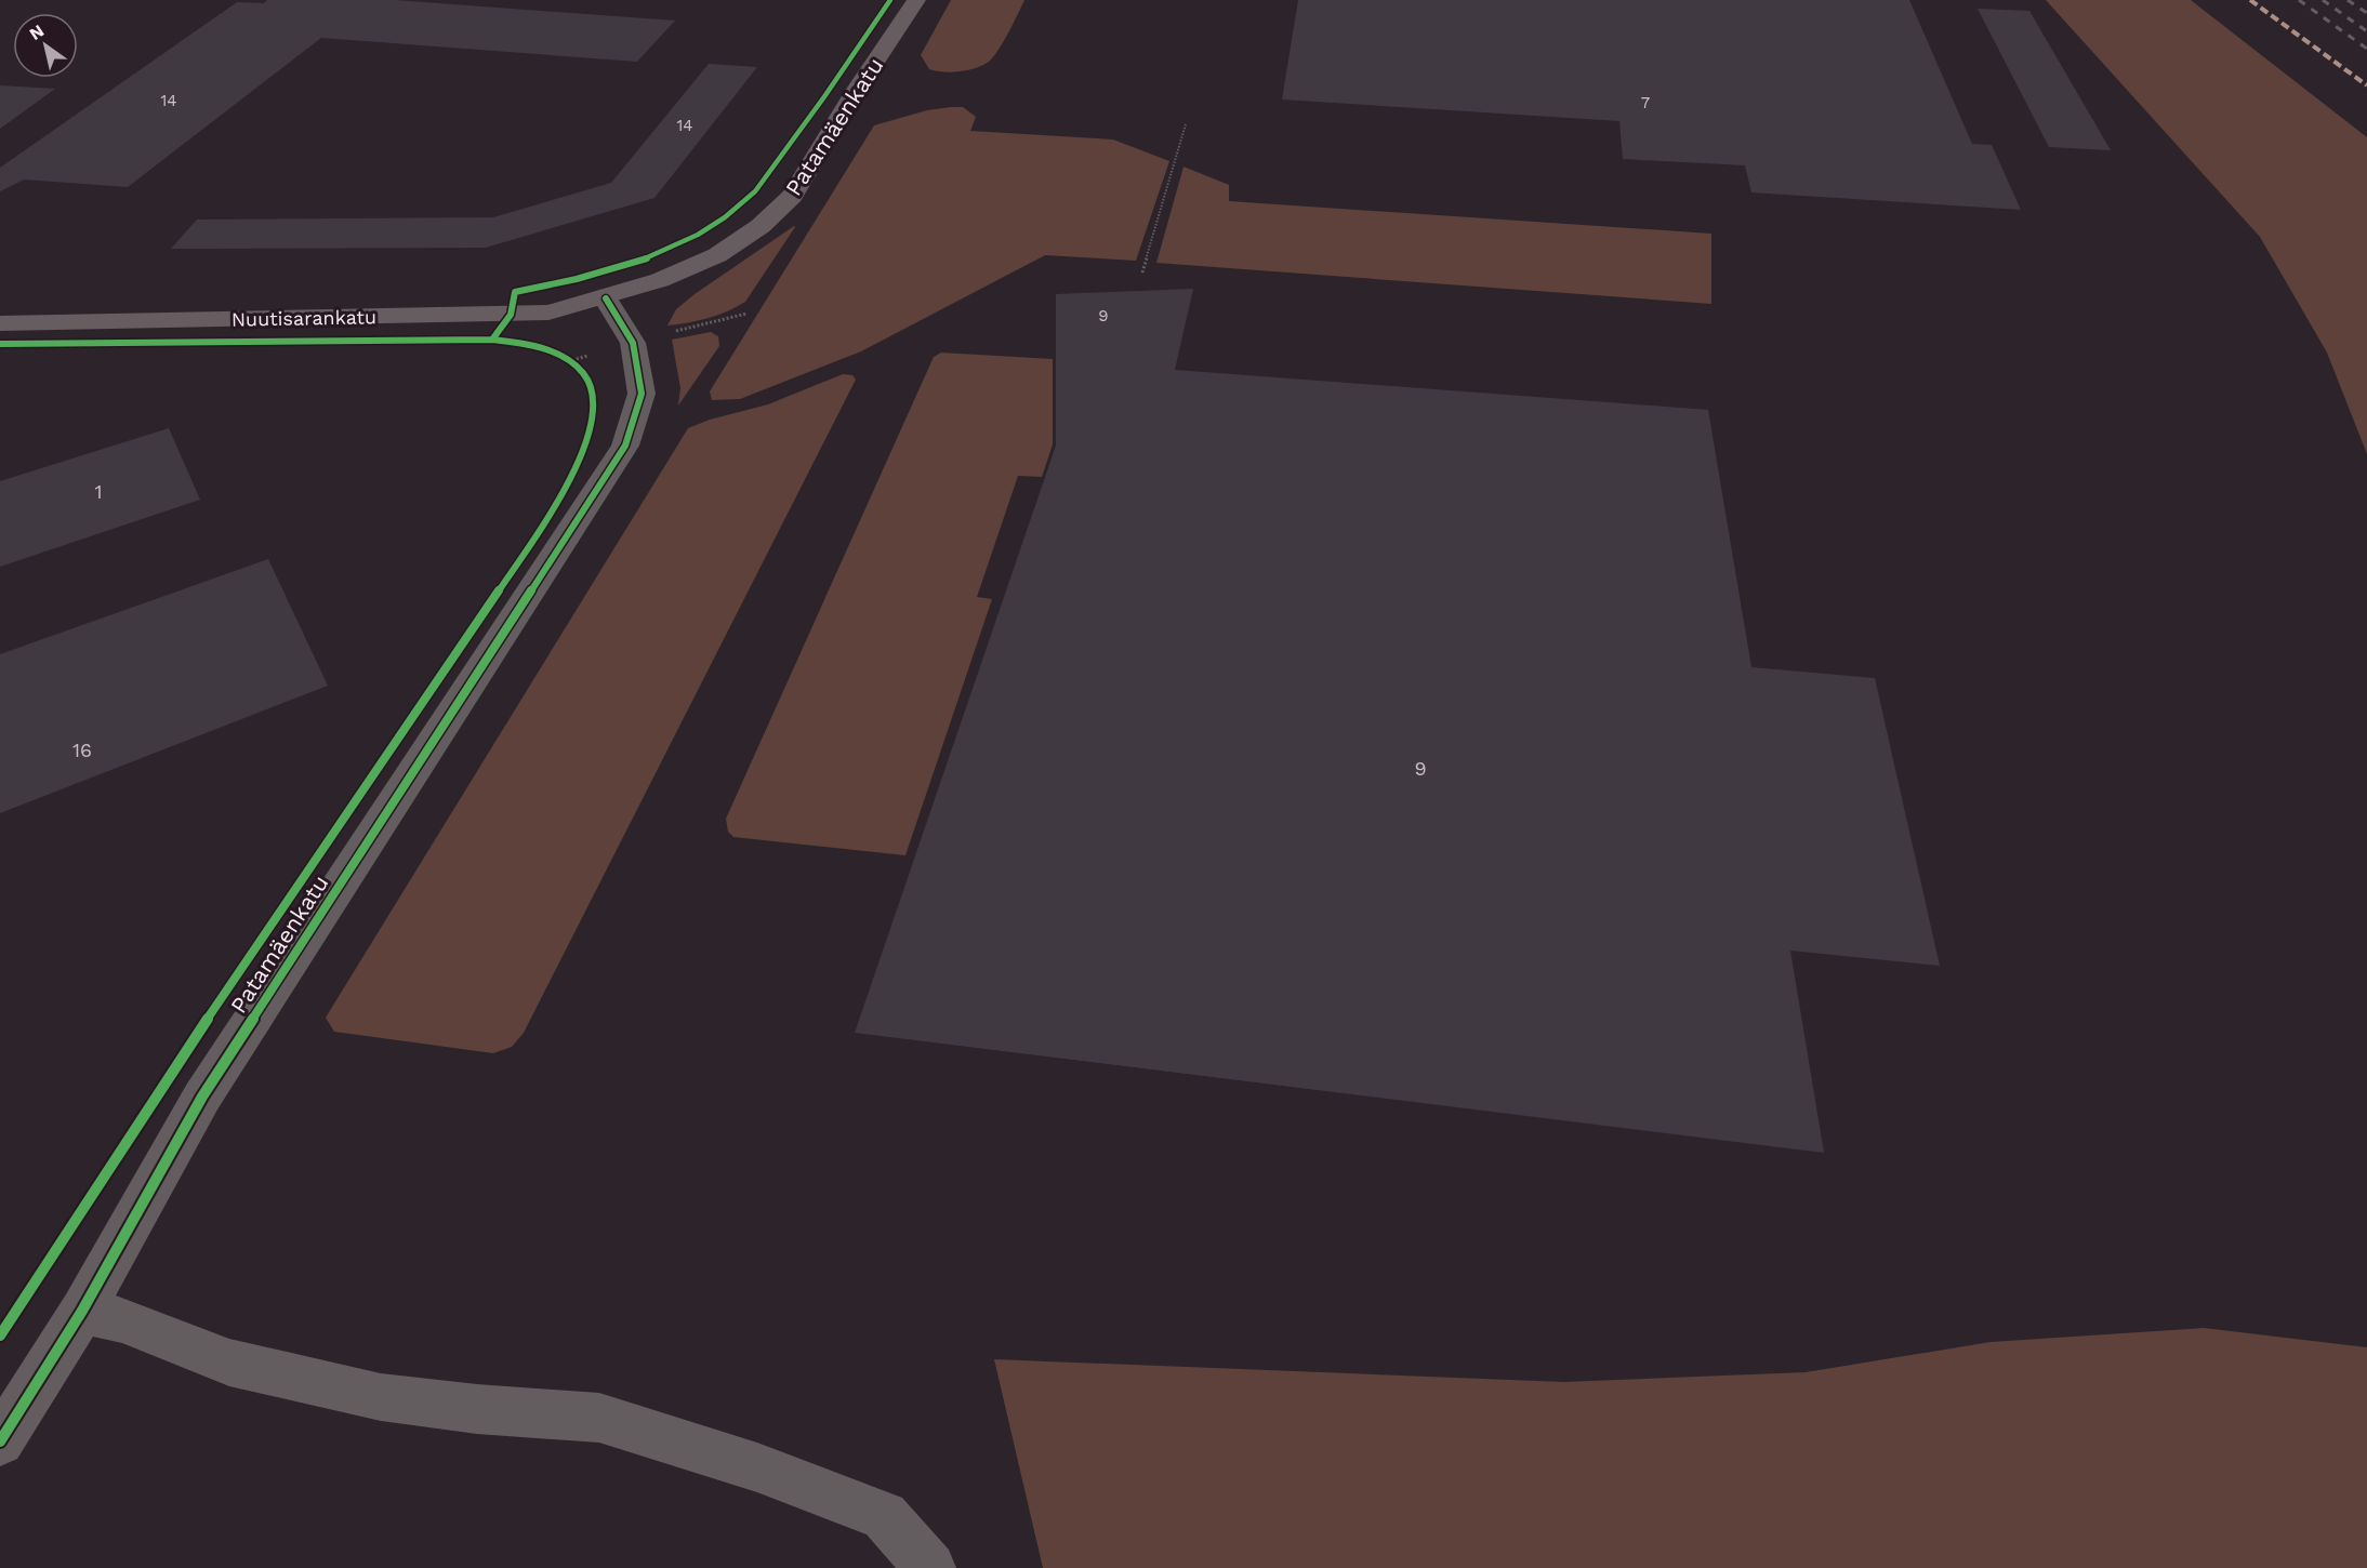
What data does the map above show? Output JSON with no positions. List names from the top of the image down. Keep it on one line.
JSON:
{"streets":{"main road":["Patamäenkatu","Nuutisarankatu"]},"crossings":[["Patamäenkatu","Nuutisarankatu"]],"house_numbers":["14","7","14","9","1","16","9"],"north":"top left"}
